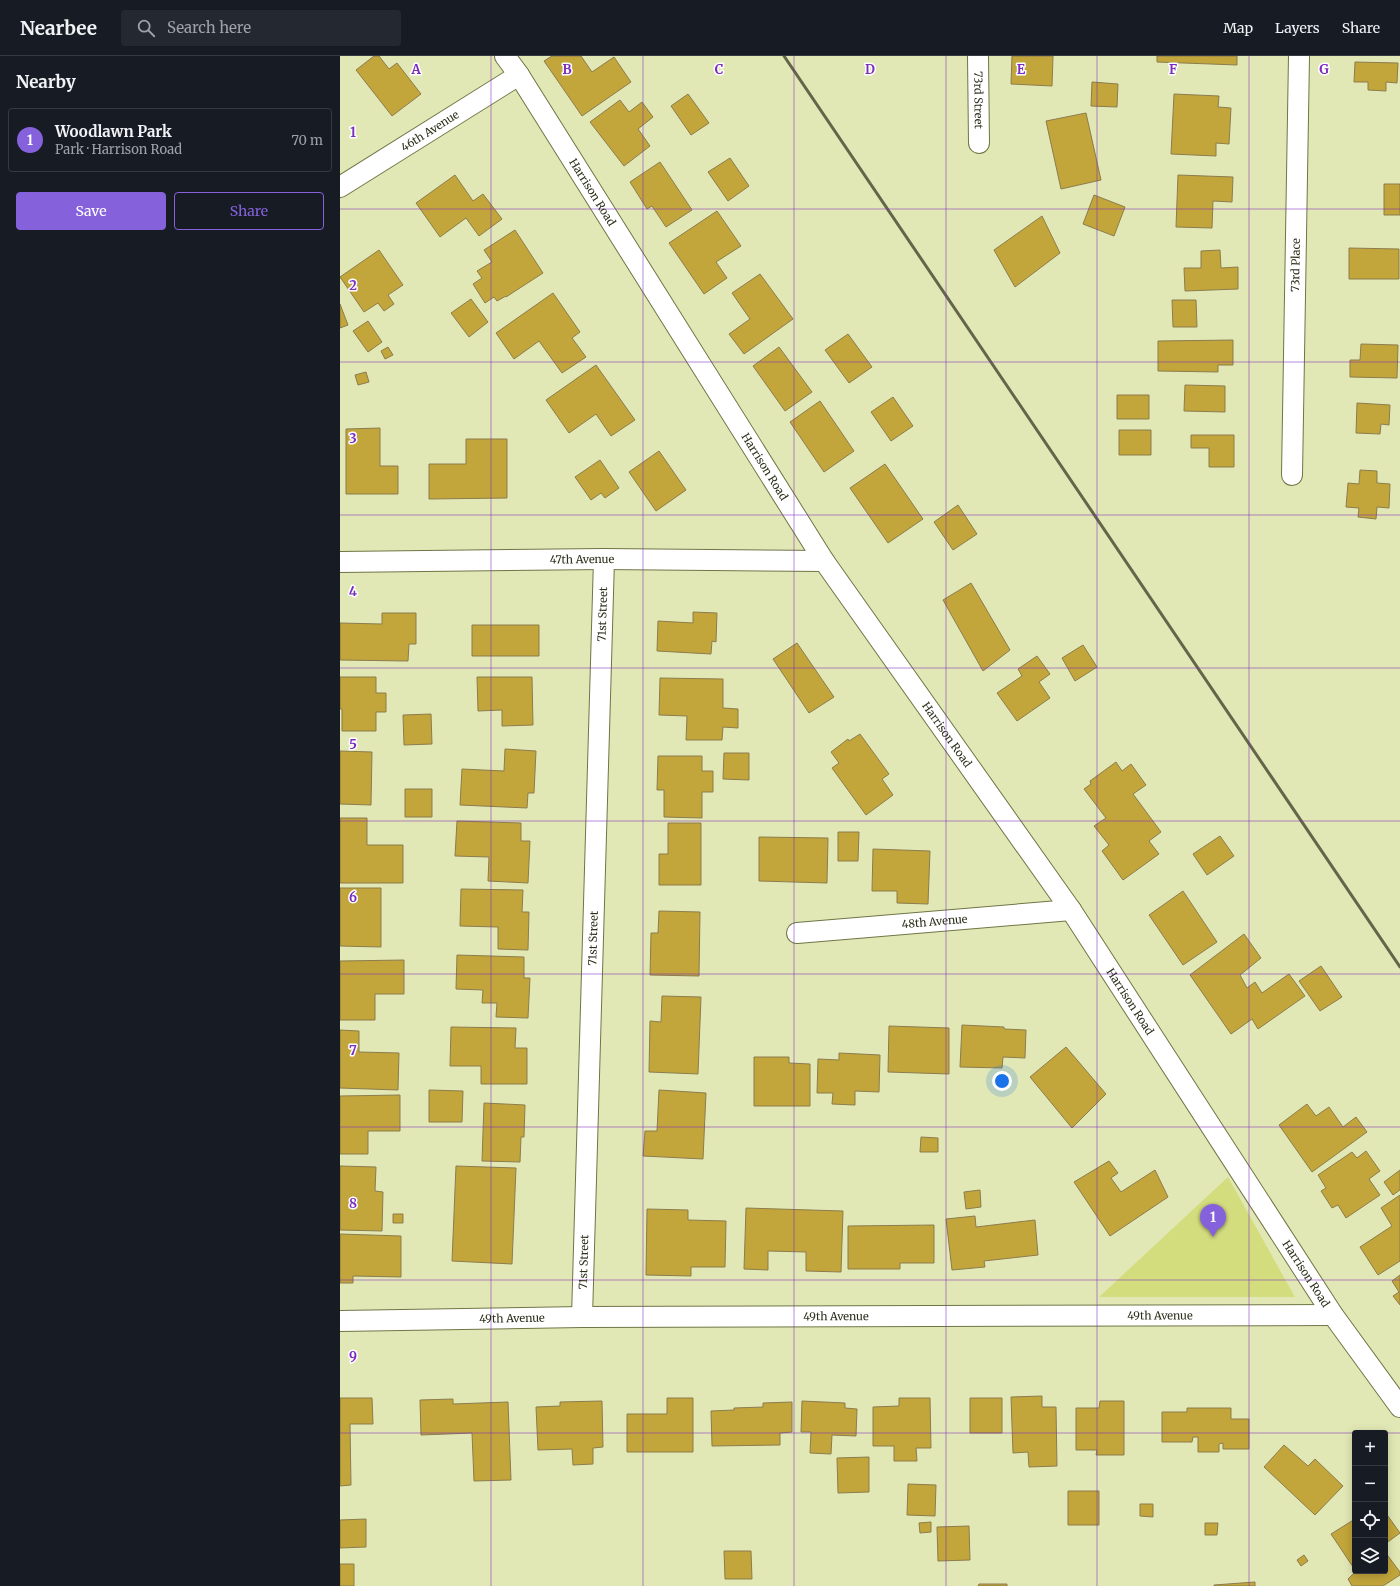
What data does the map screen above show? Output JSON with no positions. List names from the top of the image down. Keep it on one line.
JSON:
{"streets":{"street":["73rd Street","46th Avenue","Harrison Road","73rd Place","47th Avenue","71st Street","48th Avenue","49th Avenue"]},"crossings":[["46th Avenue","Harrison Road"],["Harrison Road","47th Avenue"],["Harrison Road","48th Avenue"],["Harrison Road","49th Avenue"],["47th Avenue","71st Street"],["71st Street","49th Avenue"]],"page":{"header":"Nearbee","search":"Search here","nav":["Map","Layers","Share"],"heading":"Nearby","list":[{"mark":"1","name":"Woodlawn Park","note":"Park · Harrison Road","value":"70 m"}],"buttons":["Save","Share"],"pins":"1","map_buttons":["+","−"]},"grid":{"columns":["A","B","C","D","E","F","G"],"rows":["1","2","3","4","5","6","7","8","9"]}}
